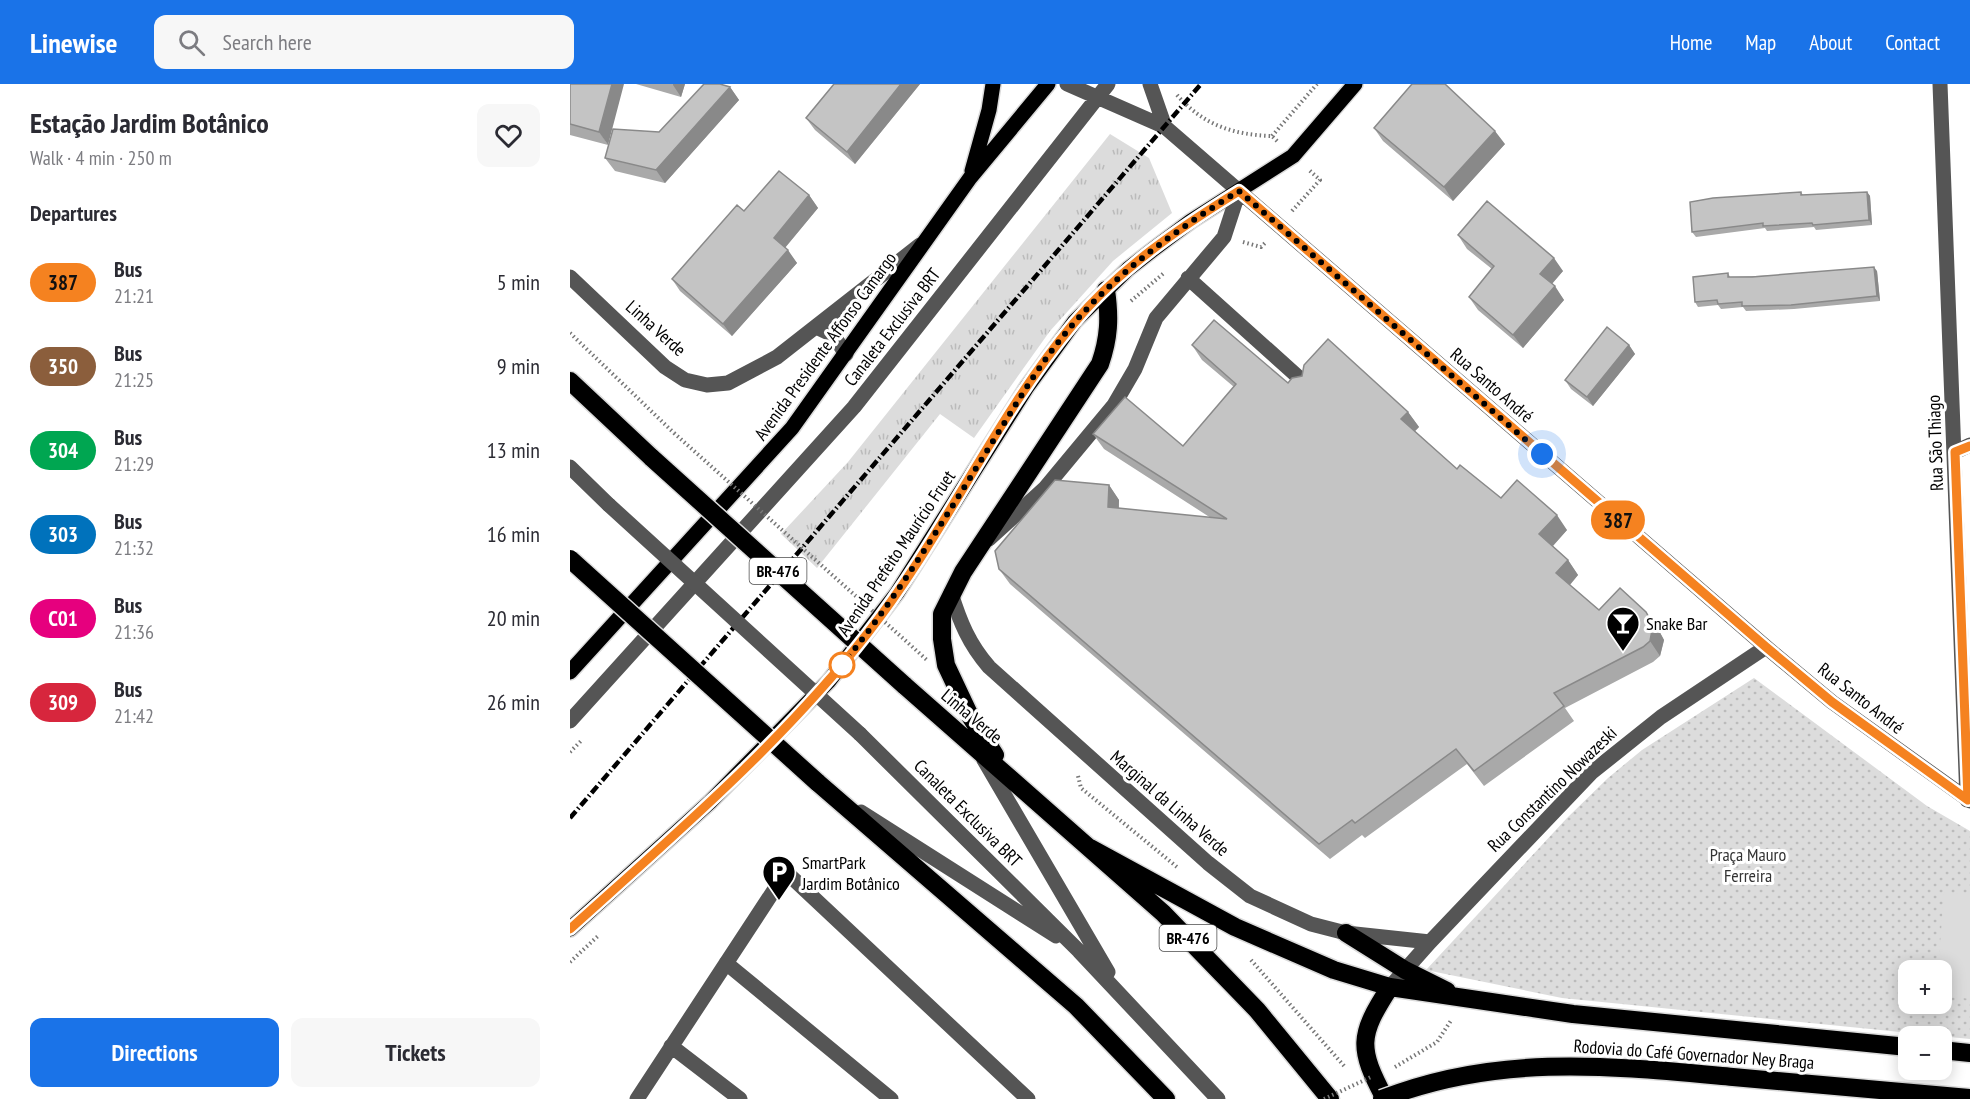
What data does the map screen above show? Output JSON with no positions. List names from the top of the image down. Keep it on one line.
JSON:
{"streets":{"highway":["Linha Verde","BR-476","Rodovia do Café Governador Ney Braga"],"main road":["Avenida Presidente Affonso Camargo","Avenida Prefeito Maurício Fruet"],"street":["Canaleta Exclusiva BRT","Rua Santo André","Rua São Thiago","Rua Constantino Nowazeski","Marginal da Linha Verde"]},"crossings":[["Canaleta Exclusiva BRT","Linha Verde"],["Canaleta Exclusiva BRT","Rua Santo André"],["Linha Verde","Avenida Presidente Affonso Camargo"],["Rua Santo André","Rua São Thiago"],["Rua Santo André","Avenida Prefeito Maurício Fruet"],["Rua Santo André","Rua Constantino Nowazeski"],["Rua Constantino Nowazeski","Marginal da Linha Verde"]],"parks":["Praça Mauro Ferreira"],"places":{"bar":["Snake Bar"],"parking":["SmartPark Jardim Botânico"]},"lines":["bus line 387"],"page":{"header":"Linewise","search":"Search here","nav":["Home","Map","About","Contact"],"heading":[["Estação Jardim Botânico","Walk · 4 min · 250 m"],"Departures"],"on_map":"387","list":[{"mark":"387","name":"Bus","note":"21:21","value":"5 min"},{"mark":"350","name":"Bus","note":"21:25","value":"9 min"},{"mark":"304","name":"Bus","note":"21:29","value":"13 min"},{"mark":"303","name":"Bus","note":"21:32","value":"16 min"},{"mark":"C01","name":"Bus","note":"21:36","value":"20 min"},{"mark":"309","name":"Bus","note":"21:42","value":"26 min"}],"map_buttons":["+","−"],"buttons":["Directions","Tickets"]}}
